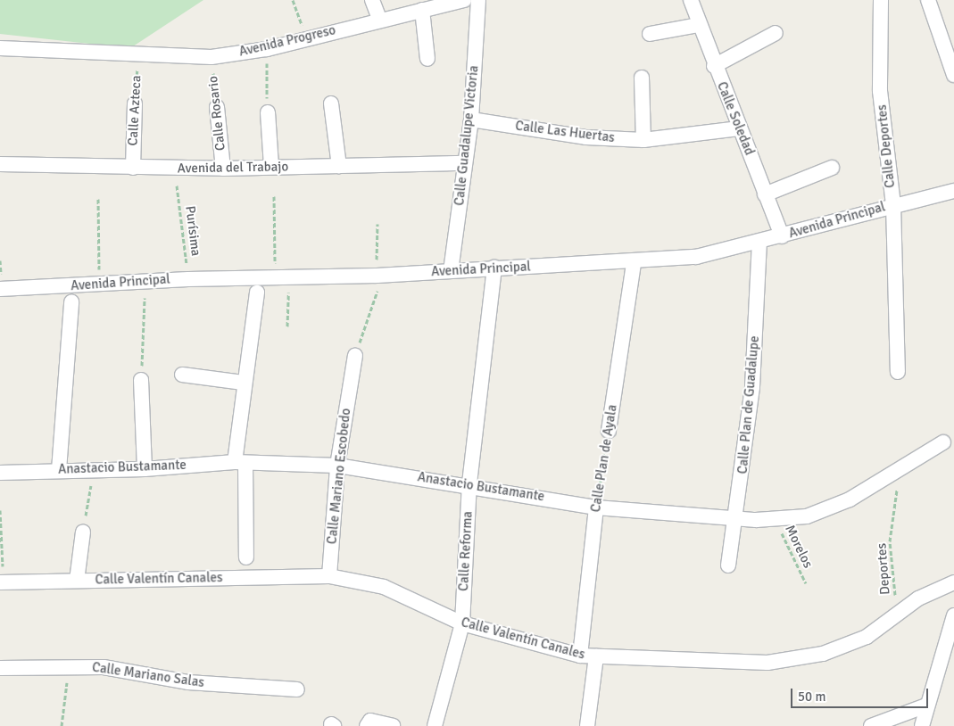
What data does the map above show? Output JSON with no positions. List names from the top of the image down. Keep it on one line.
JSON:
{"streets":{"street":["Avenida Progreso","Calle Azteca","Calle Rosario","Calle Soledad","Calle Las Huertas","Calle Guadalupe Victoria","Calle Deportes","Avenida del Trabajo","Avenida Principal","Calle Plan de Guadalupe","Calle Plan de Ayala","Anastacio Bustamante","Calle Mariano Escobedo","Calle Reforma","Calle Valentín Canales","Calle Mariano Salas"],"path":["Purísima","Morelos","Deportes"]},"crossings":[["Avenida Progreso","Calle Azteca"],["Avenida Progreso","Calle Rosario"],["Calle Azteca","Avenida del Trabajo"],["Calle Rosario","Avenida del Trabajo"],["Calle Soledad","Calle Las Huertas"],["Calle Soledad","Avenida Principal"],["Calle Las Huertas","Calle Guadalupe Victoria"],["Calle Guadalupe Victoria","Avenida del Trabajo"],["Calle Guadalupe Victoria","Avenida Principal"],["Calle Deportes","Avenida Principal"],["Avenida Principal","Purísima"],["Avenida Principal","Calle Plan de Guadalupe"],["Avenida Principal","Calle Plan de Ayala"],["Avenida Principal","Calle Reforma"],["Calle Plan de Guadalupe","Anastacio Bustamante"],["Calle Plan de Ayala","Anastacio Bustamante"],["Calle Plan de Ayala","Calle Valentín Canales"],["Anastacio Bustamante","Calle Mariano Escobedo"],["Anastacio Bustamante","Morelos"],["Anastacio Bustamante","Calle Reforma"],["Anastacio Bustamante","Deportes"],["Calle Mariano Escobedo","Calle Valentín Canales"],["Calle Reforma","Calle Valentín Canales"],["Deportes","Calle Valentín Canales"]],"scale_bar":"50 m"}
